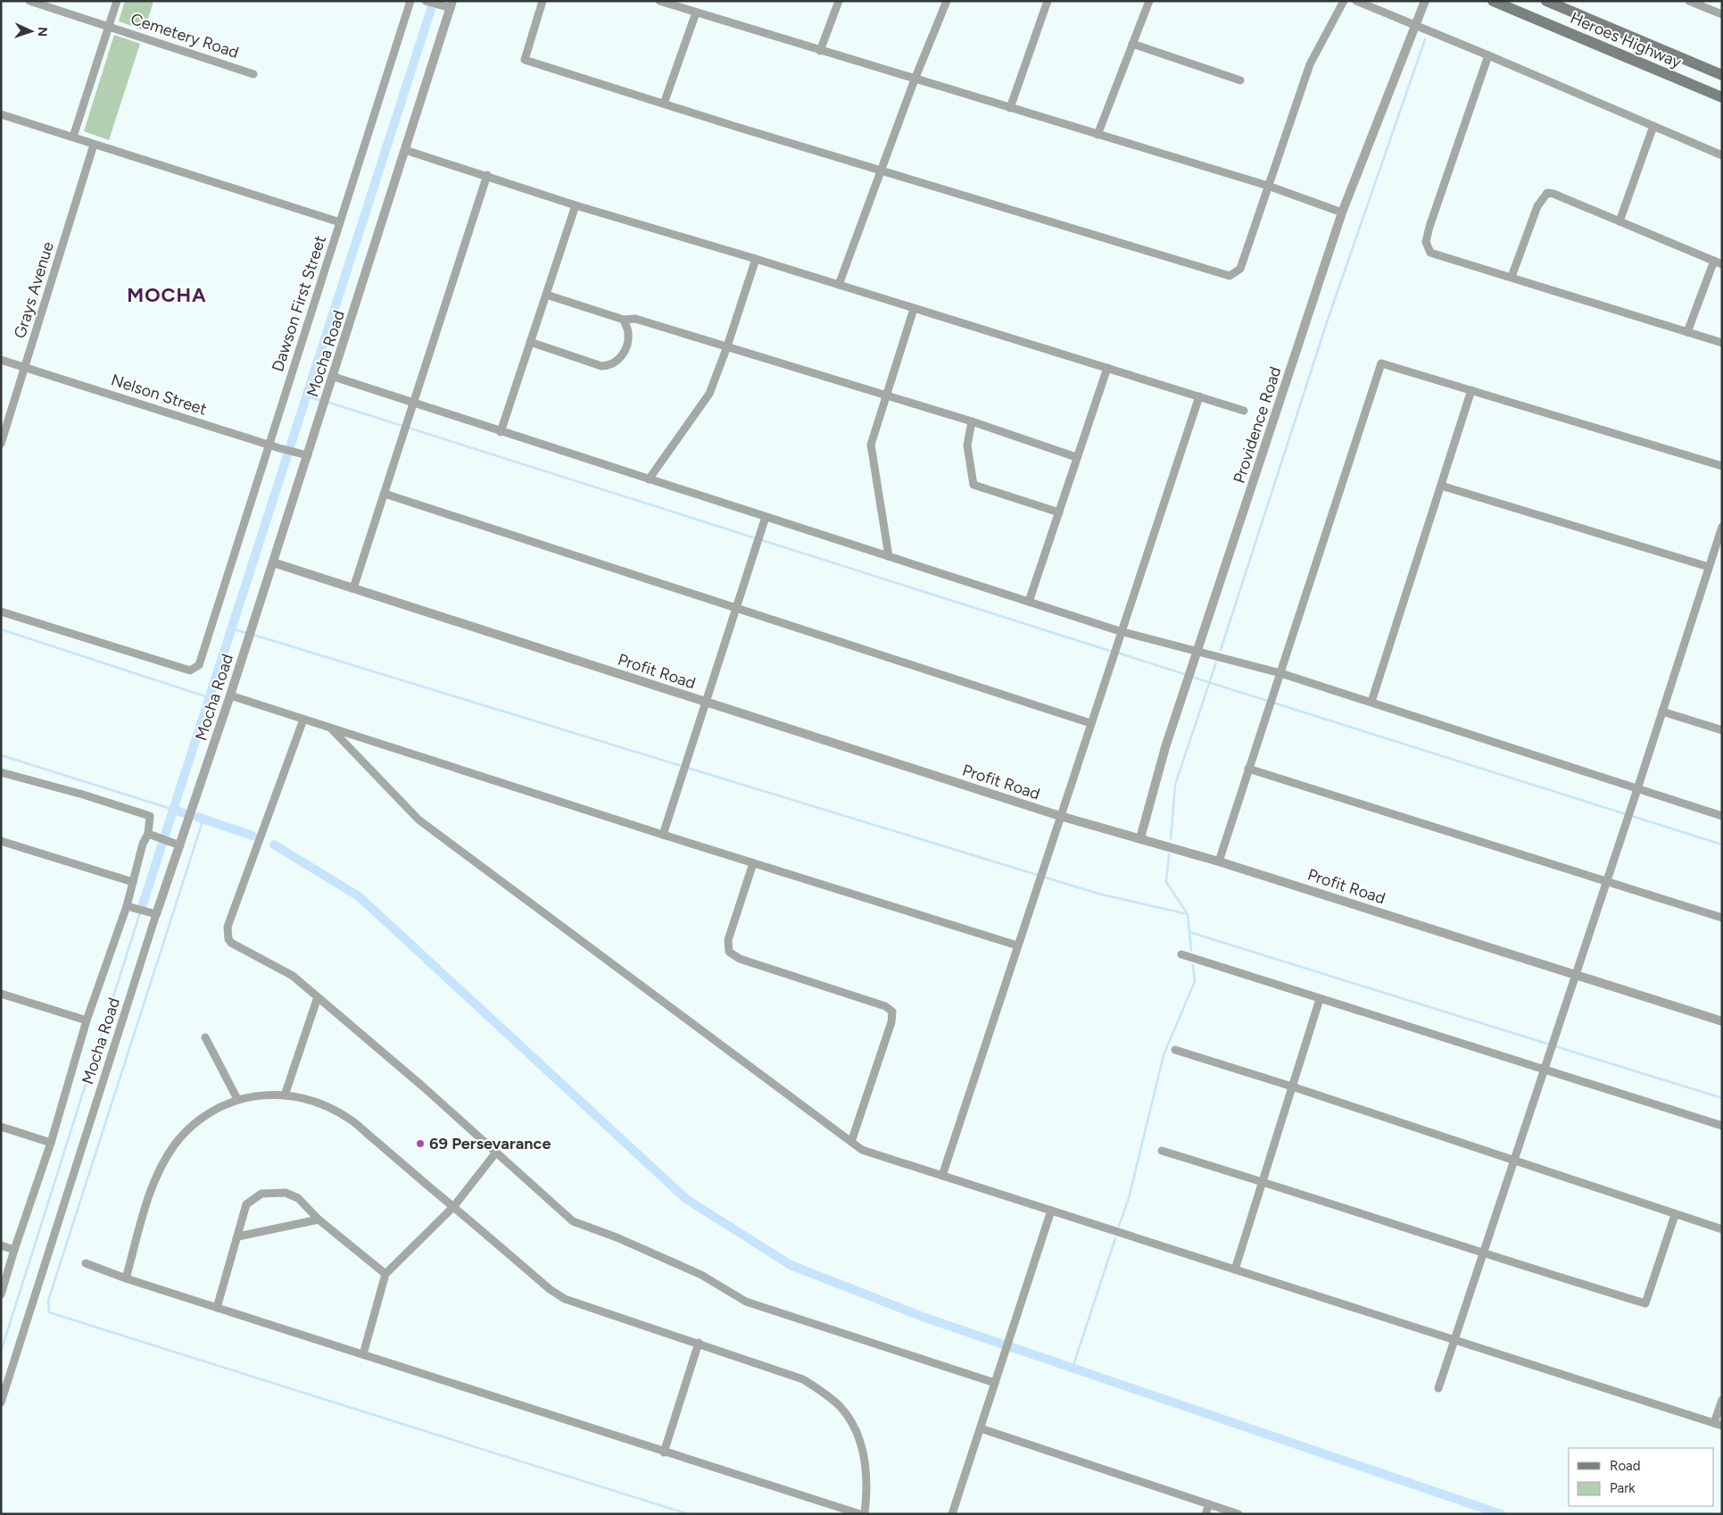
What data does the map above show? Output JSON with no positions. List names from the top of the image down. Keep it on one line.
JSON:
{"streets":{"main road":["Heroes Highway"],"street":["Cemetery Road","Grays Avenue","Dawson First Street","Mocha Road","Nelson Street","Providence Road","Profit Road"]},"crossings":[["Grays Avenue","Nelson Street"],["Dawson First Street","Nelson Street"],["Mocha Road","Nelson Street"],["Mocha Road","Profit Road"],["Providence Road","Profit Road"]],"districts":["MOCHA"],"places":["69 Persevarance"],"legend":["Road","Park"],"north":"right"}
